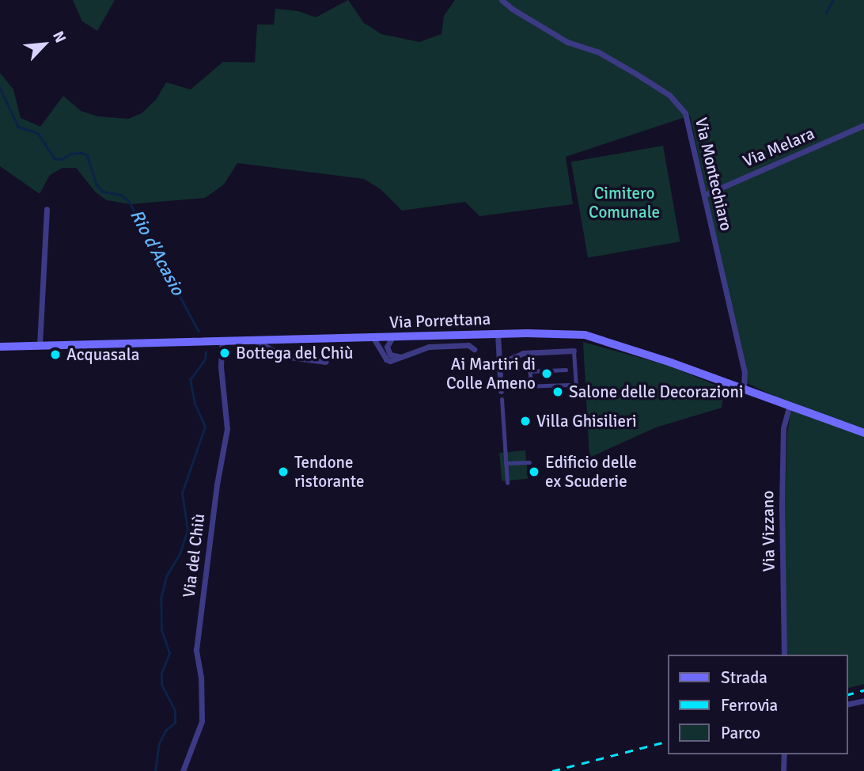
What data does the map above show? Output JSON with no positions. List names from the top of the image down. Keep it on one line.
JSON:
{"streets":{"main road":["Via Porrettana"],"street":["Via Melara","Via Montechiaro","Via Vizzano","Via del Chiù"]},"crossings":[["Via Melara","Via Montechiaro"],["Via Montechiaro","Via Porrettana"],["Via Porrettana","Via Vizzano"],["Via Porrettana","Via del Chiù"]],"water":["Rio d'Acasio"],"parks":["Cimitero Comunale"],"places":["Bottega del Chiù","Acquasala","Ai Martiri di Colle Ameno","Salone delle Decorazioni","Villa Ghisilieri","Tendone ristorante","Edificio delle ex Scuderie"],"legend":["Strada","Ferrovia","Parco"],"north":"top right"}
